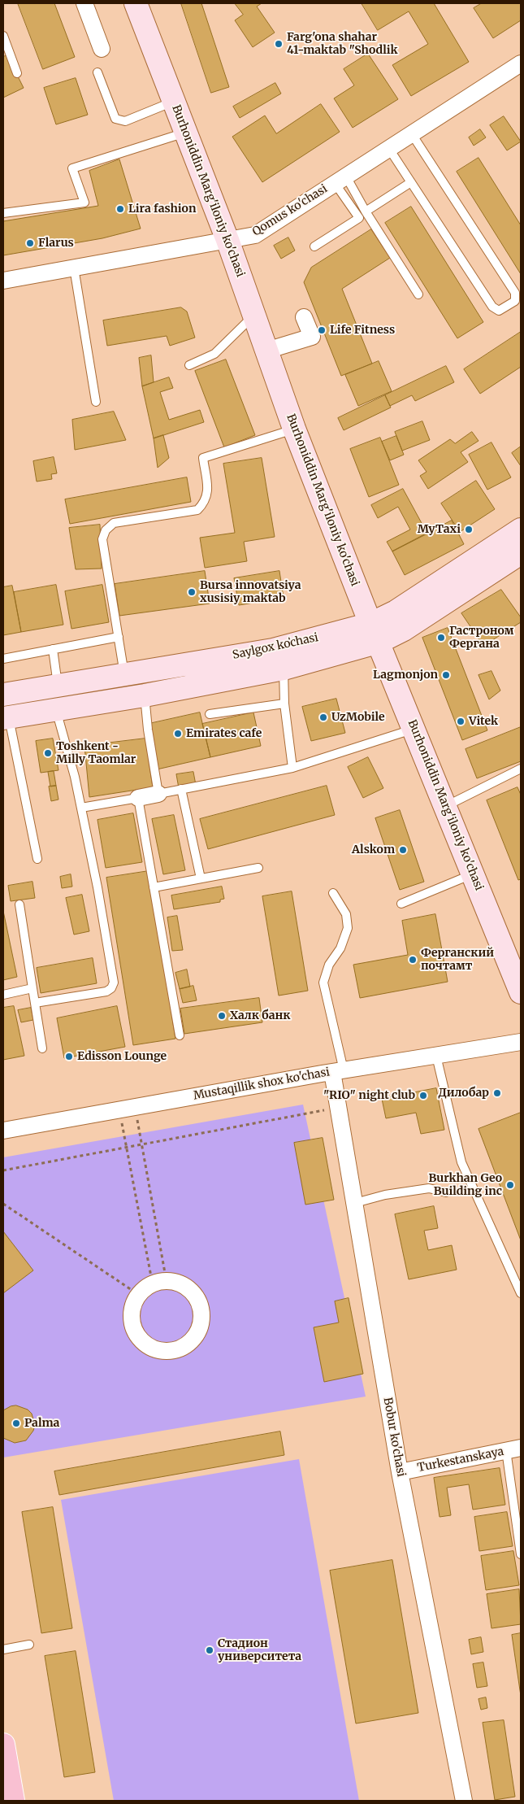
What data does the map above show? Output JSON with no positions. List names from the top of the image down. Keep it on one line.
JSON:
{"streets":{"main road":["Burhoniddin Marg'iloniy ko'chasi","Saylgox koʻchasi"],"street":["Qomus ko'chasi","Mustaqillik shox ko'chasi","Bobur ko'chasi","Turkestanskaya"]},"crossings":[["Burhoniddin Marg'iloniy ko'chasi","Qomus ko'chasi"],["Burhoniddin Marg'iloniy ko'chasi","Saylgox koʻchasi"],["Mustaqillik shox ko'chasi","Bobur ko'chasi"],["Bobur ko'chasi","Turkestanskaya"]],"places":["Farg'ona shahar 41-maktab \"Shodlik","Lira fashion","Flarus","Life Fitness","MyTaxi","Bursa innovatsiya xusisiy maktab","Гастроном Фергана","Lagmonjon","UzMobile","Vitek","Emirates cafe","Toshkent - Milly Taomlar","Alskom","Ферганский почтамт","Халк банк","Edisson Lounge","Дилобар","\"RIO\" night club","Burkhan Geo Building inc","Palma","Стадион университета"]}
